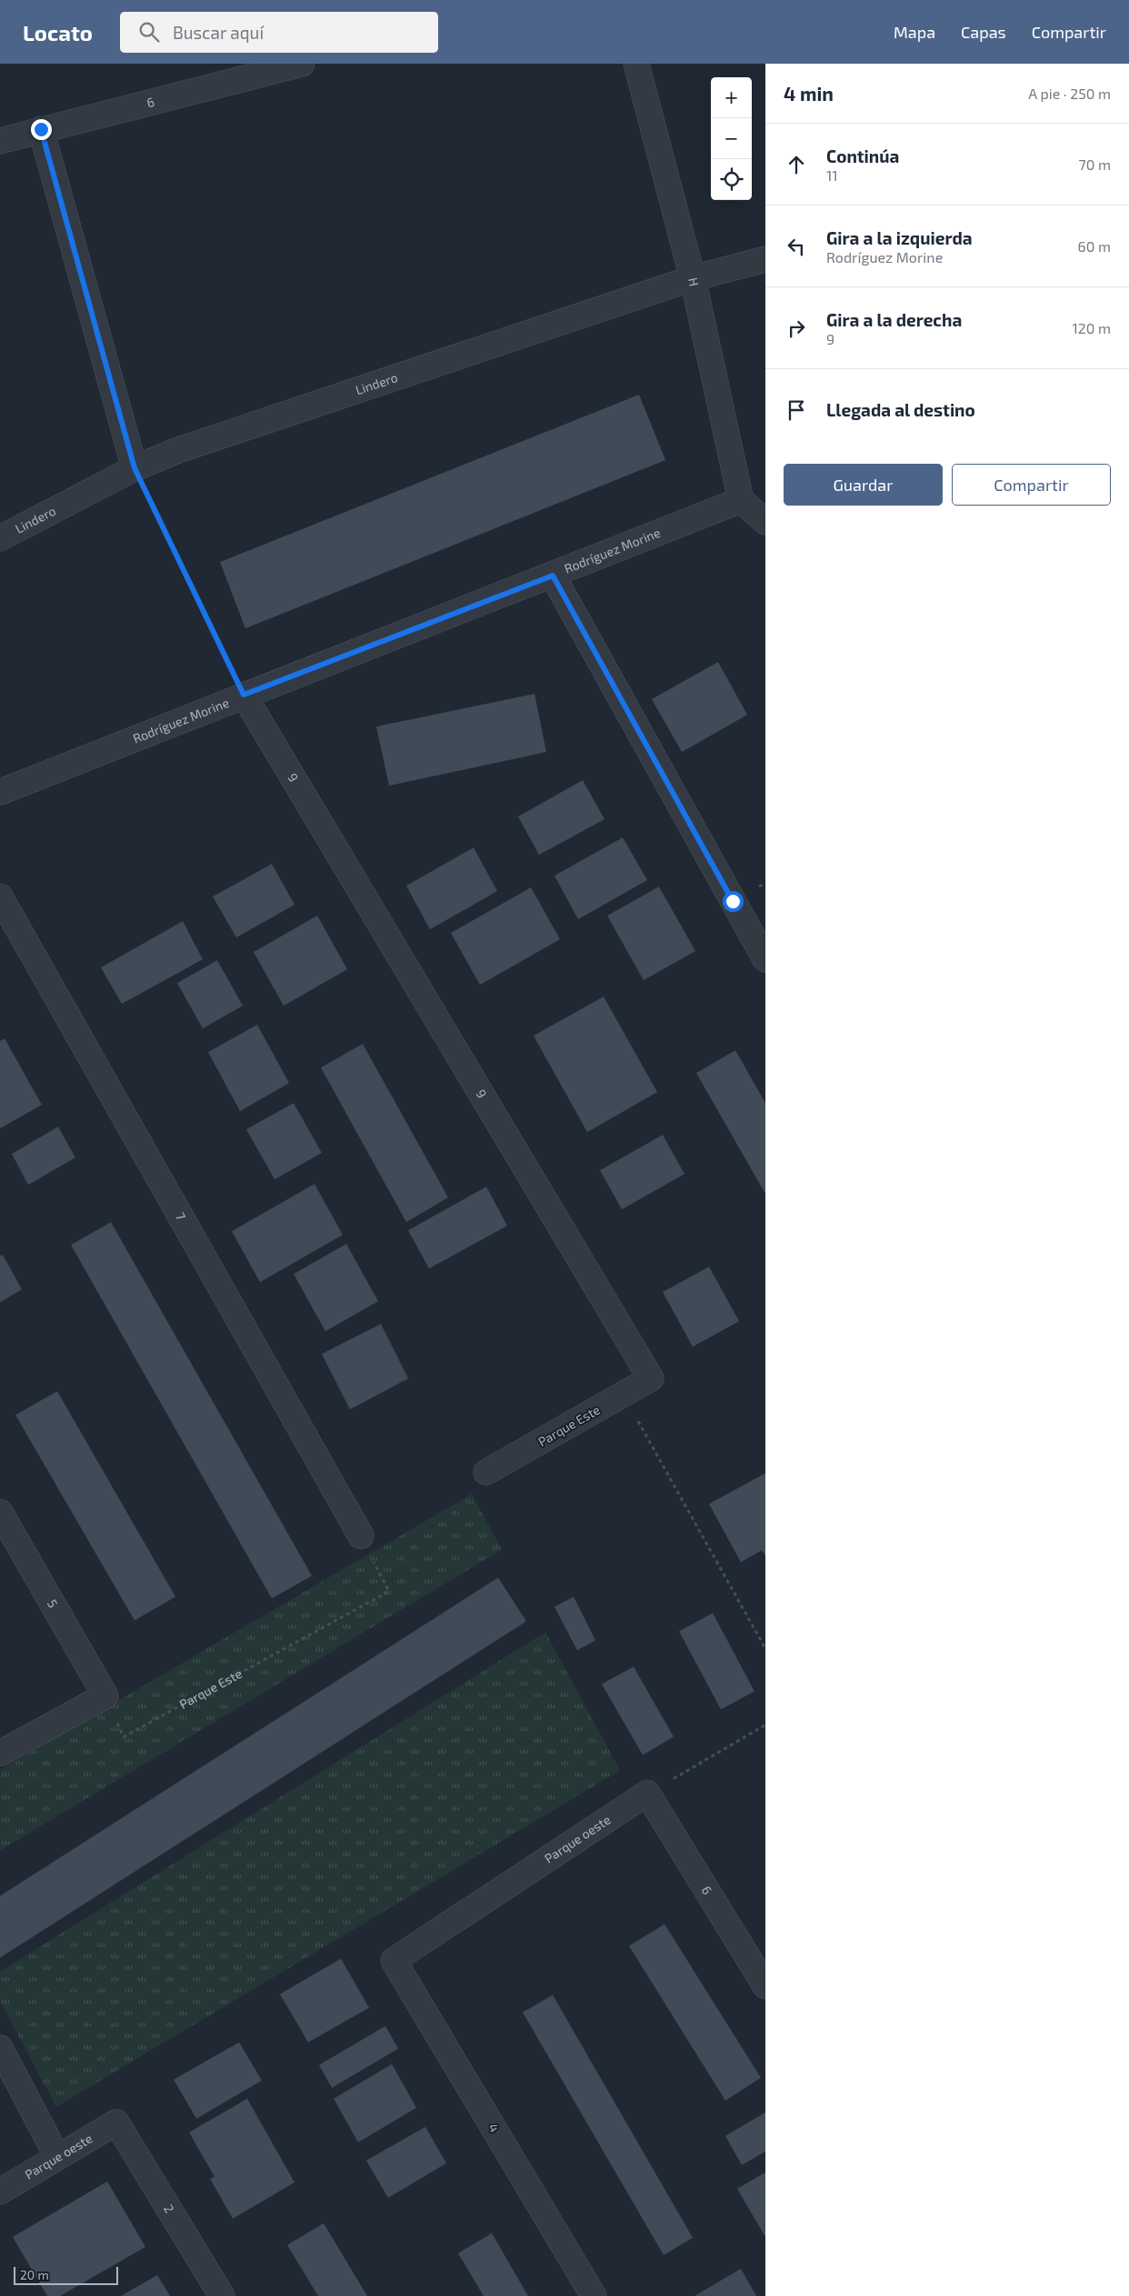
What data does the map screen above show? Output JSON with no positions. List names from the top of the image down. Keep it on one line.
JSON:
{"streets":{"street":["6","H","Lindero","Rodríguez Morine","9","7","Parque Este","5","Parque oeste","4","2"]},"crossings":[["6","Parque oeste"],["H","Lindero"],["H","Rodríguez Morine"],["Rodríguez Morine","9"],["9","Parque Este"],["7","Parque Este"],["Parque Este","5"],["Parque oeste","4"],["Parque oeste","2"]],"scale_bar":"20 m","page":{"header":"Locato","search":"Buscar aquí","nav":["Mapa","Capas","Compartir"],"heading":["4 min","A pie · 250 m"],"map_buttons":["+","−"],"list":[["Continúa","11","70 m"],["Gira a la izquierda","Rodríguez Morine","60 m"],["Gira a la derecha","9","120 m"],"Llegada al destino"],"buttons":["Guardar","Compartir"],"scale":"20 m"}}
